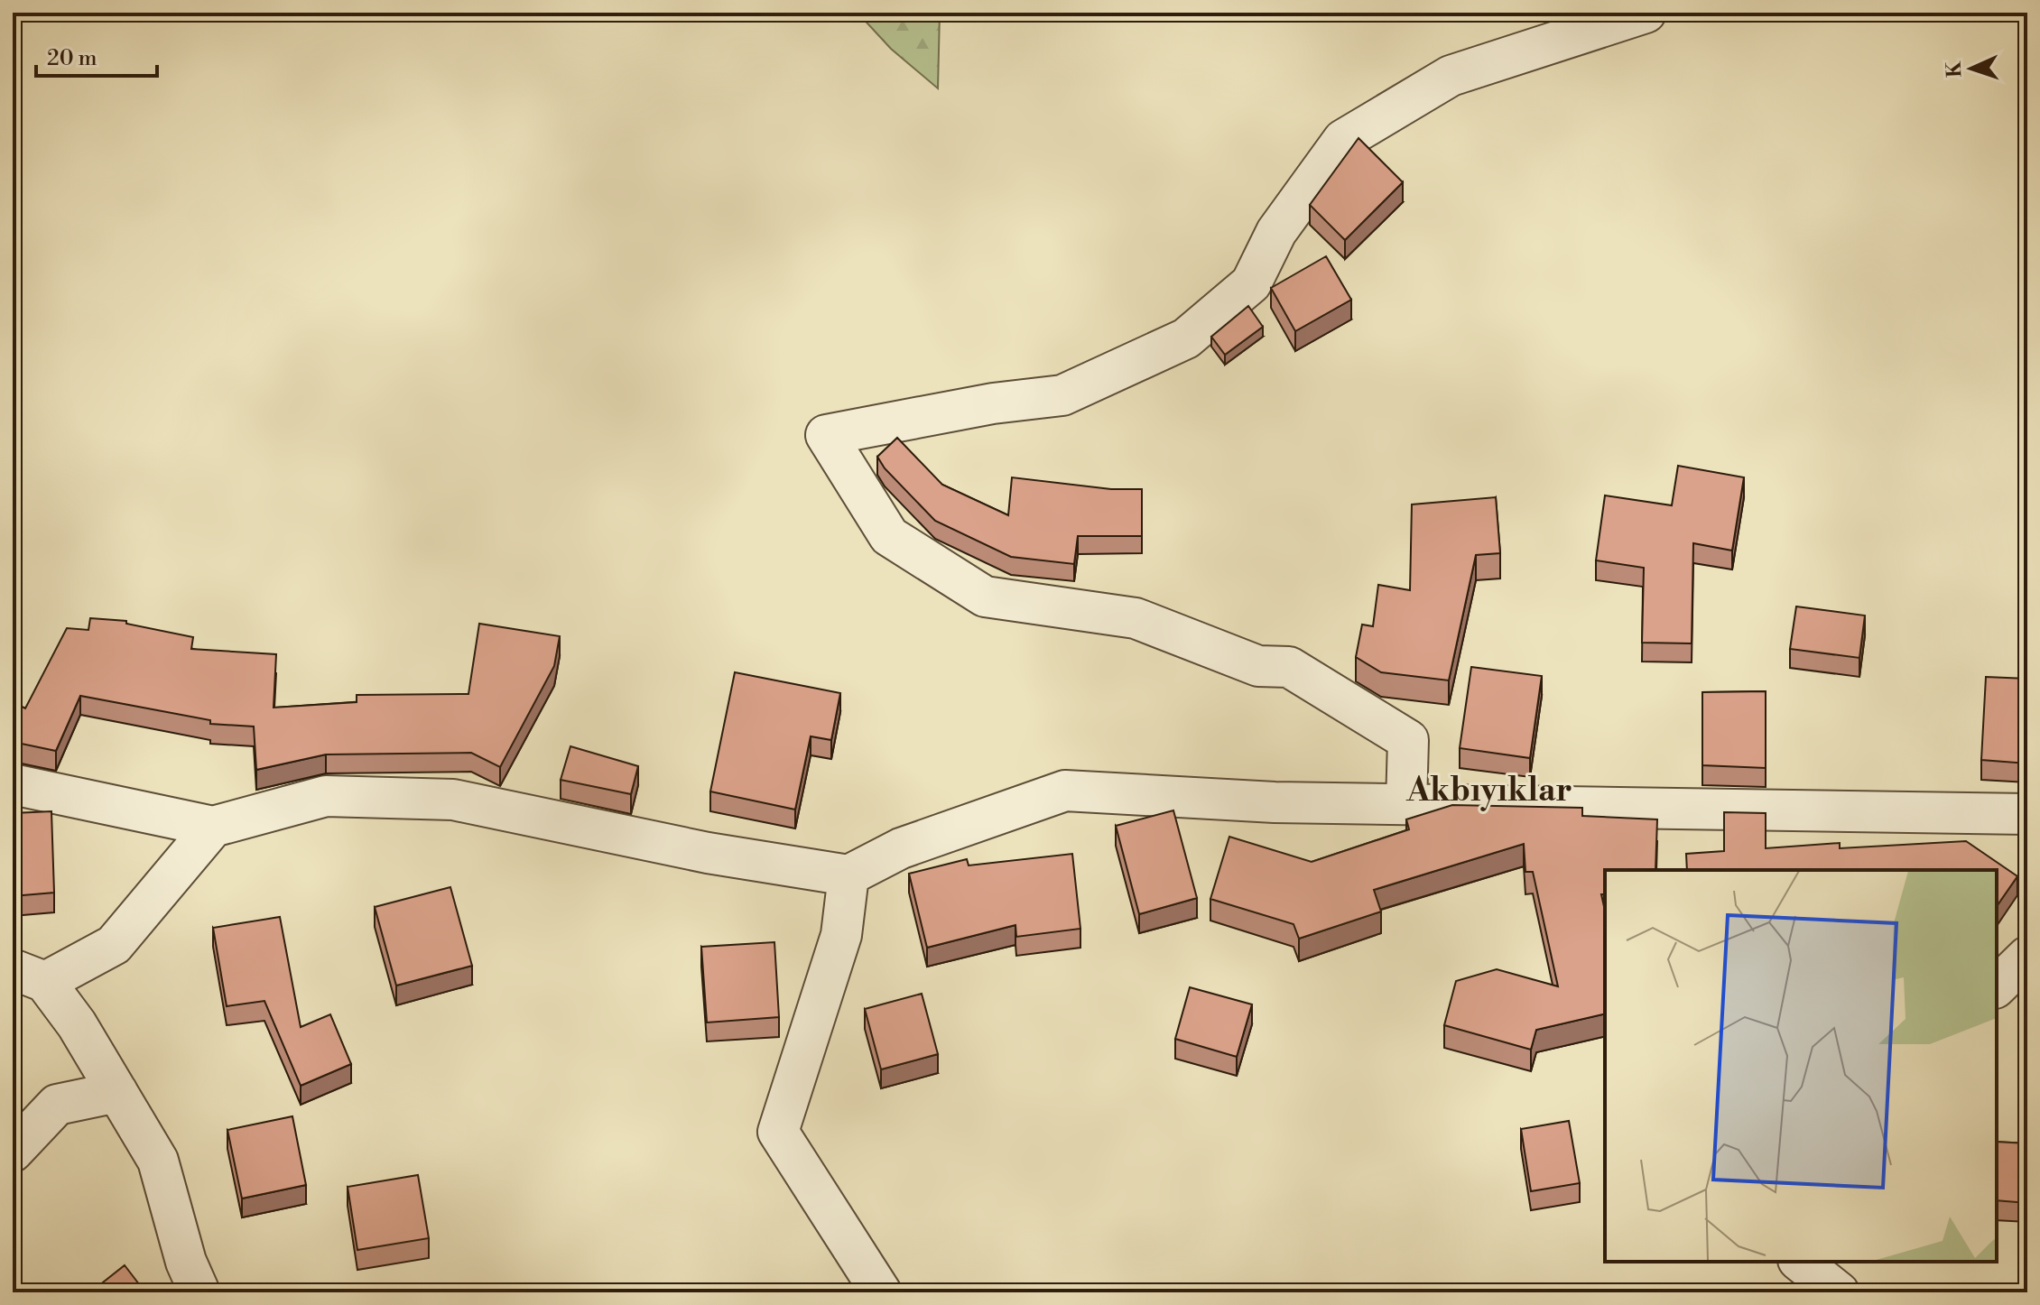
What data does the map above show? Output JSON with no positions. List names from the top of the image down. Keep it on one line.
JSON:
{"districts":["Akbıyıklar"],"scale_bar":"20 m","north":"left"}
